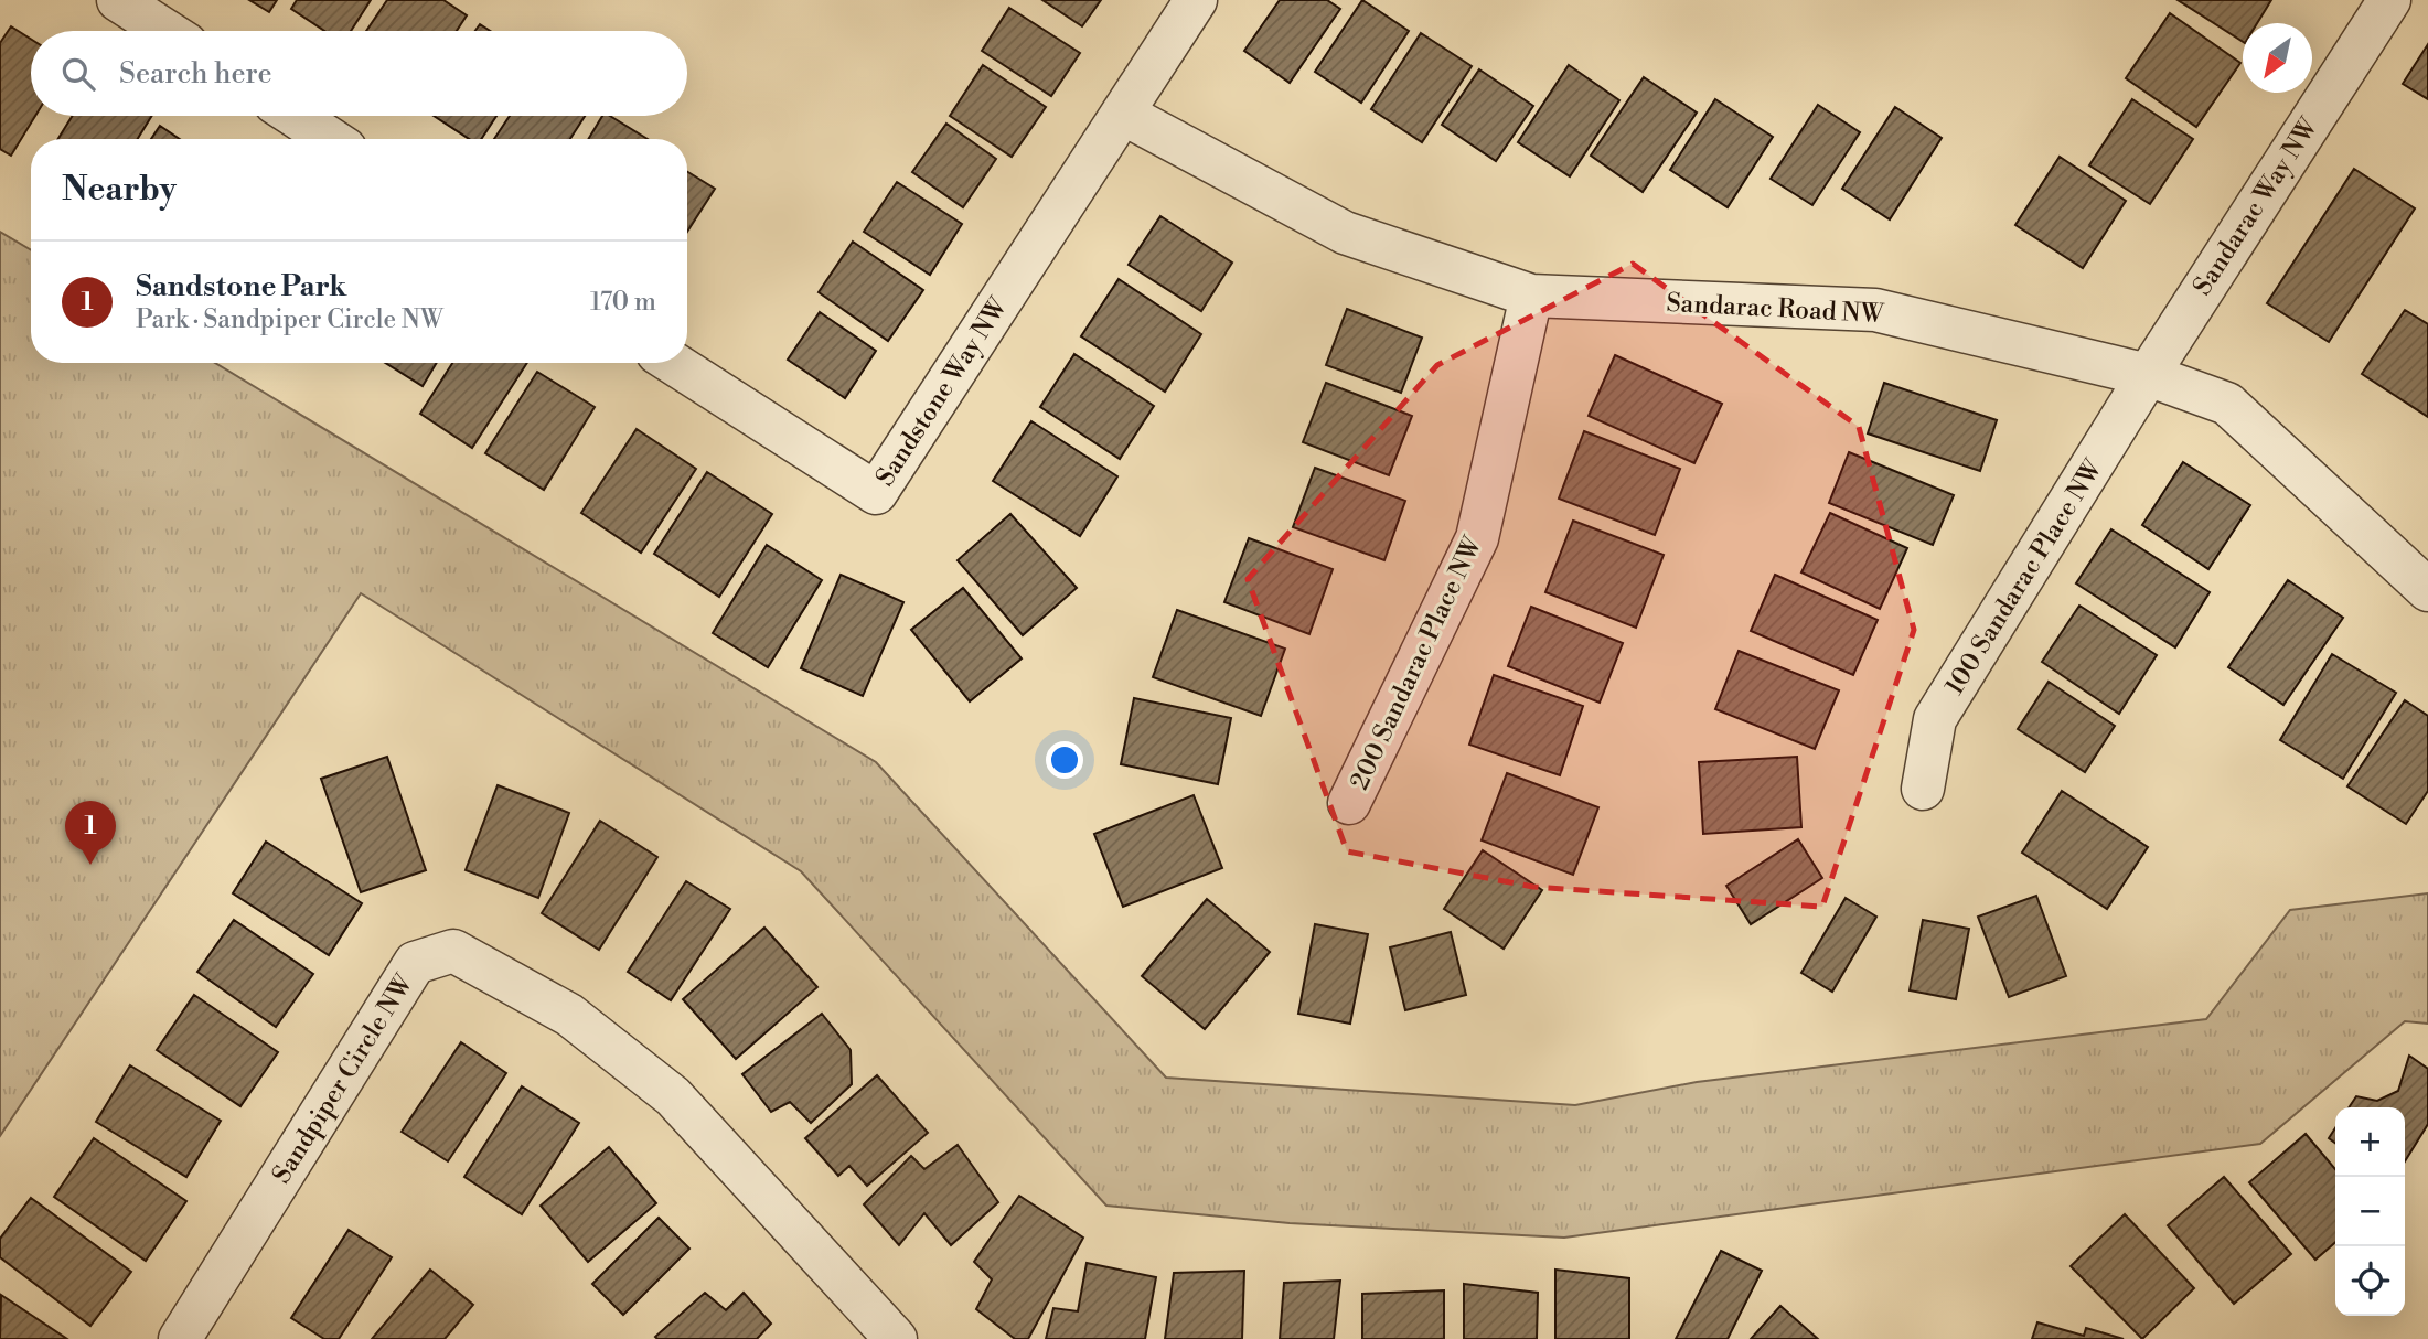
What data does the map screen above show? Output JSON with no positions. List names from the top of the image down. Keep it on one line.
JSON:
{"streets":{"street":["Sandarac Way NW","Sandarac Road NW","Sandstone Way NW","100 Sandarac Place NW","200 Sandarac Place NW","Sandpiper Circle NW"]},"crossings":[["Sandarac Way NW","Sandarac Road NW"],["Sandarac Way NW","100 Sandarac Place NW"],["Sandarac Road NW","Sandstone Way NW"],["Sandarac Road NW","100 Sandarac Place NW"],["Sandarac Road NW","200 Sandarac Place NW"]],"north":"bottom left","page":{"search":"Search here","heading":"Nearby","list":[{"mark":"1","name":"Sandstone Park","note":"Park · Sandpiper Circle NW","value":"170 m"}],"pins":"1","map_buttons":["+","−"]}}
